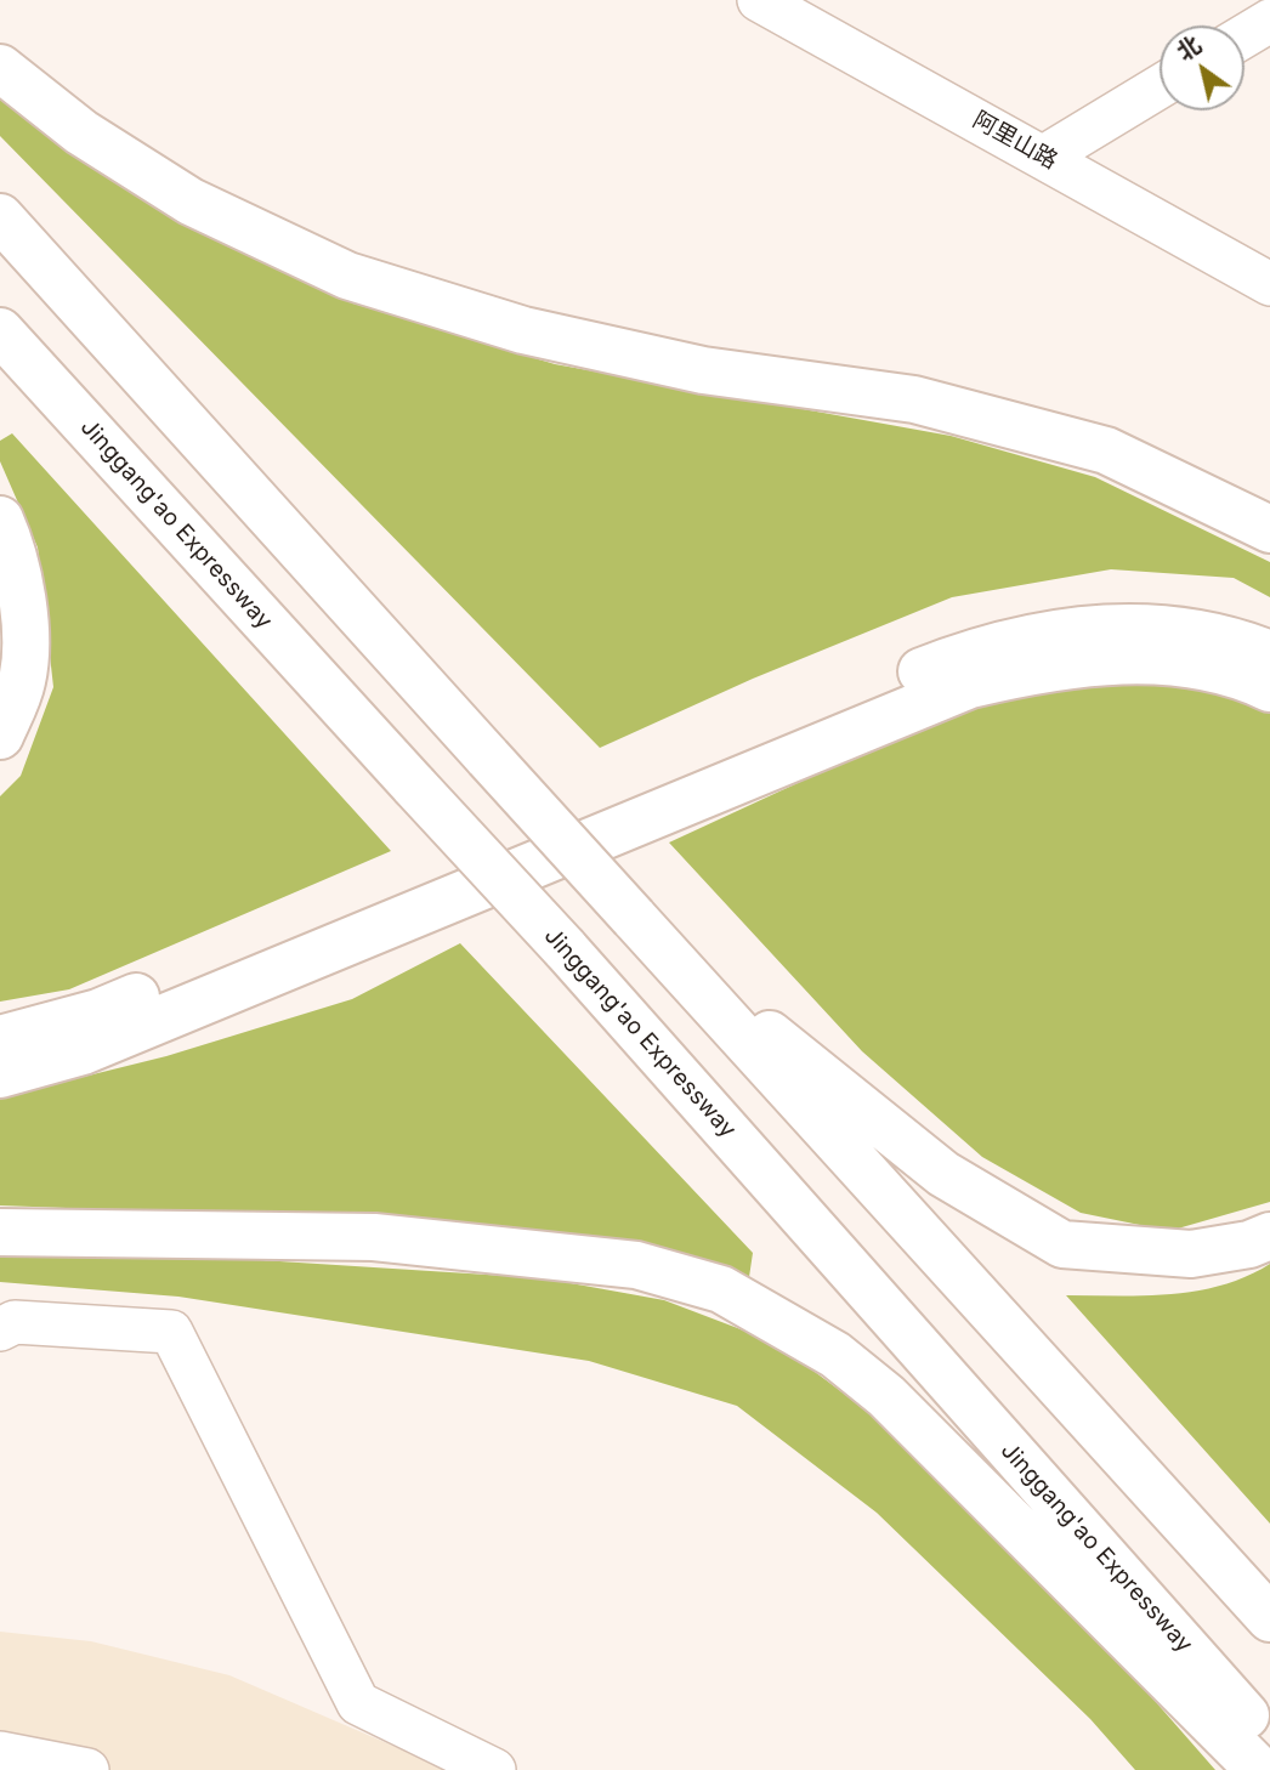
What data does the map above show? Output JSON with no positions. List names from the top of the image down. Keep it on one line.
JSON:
{"streets":{"highway":["Jinggang'ao Expressway"],"street":["阿里山路"]},"north":"top left"}
